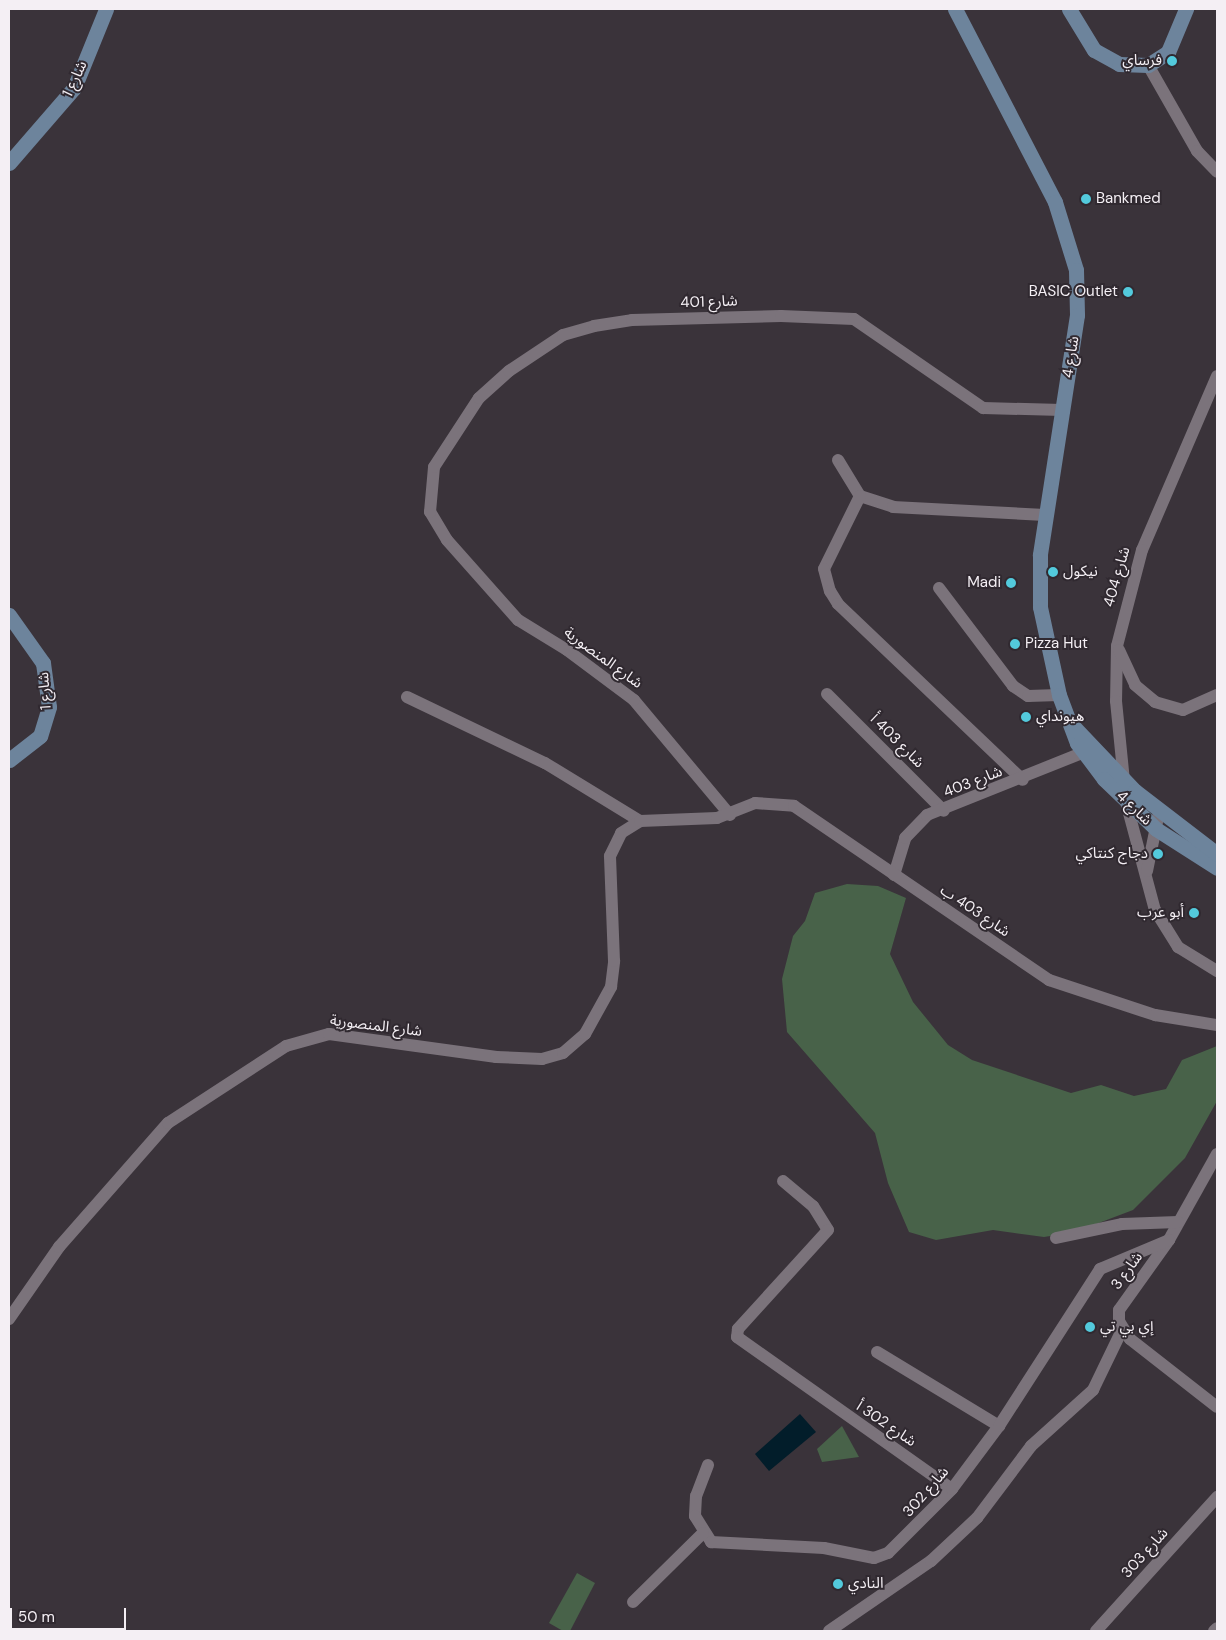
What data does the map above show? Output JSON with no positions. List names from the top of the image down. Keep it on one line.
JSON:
{"streets":{"main road":["شارع 1","شارع 4"],"street":["شارع 401","شارع 404","شارع المنصورية","شارع 403 أ","شارع 403","شارع 403 ب","شارع 3","شارع 302 أ","شارع 302","شارع 303"]},"crossings":[["شارع 401","شارع 4"],["شارع 401","شارع المنصورية"],["شارع 4","شارع 404"],["شارع 4","شارع 403"],["شارع المنصورية","شارع 403 ب"],["شارع 403 أ","شارع 403"],["شارع 403","شارع 403 ب"],["شارع 3","شارع 302"],["شارع 302 أ","شارع 302"]],"places":["فرساي","Bankmed","BASIC Outlet","نيكول","Madi","Pizza Hut","هيونداي","دجاج كنتاكي","أبو عرب","إي بي تي","النادي"],"scale_bar":"50 m"}
